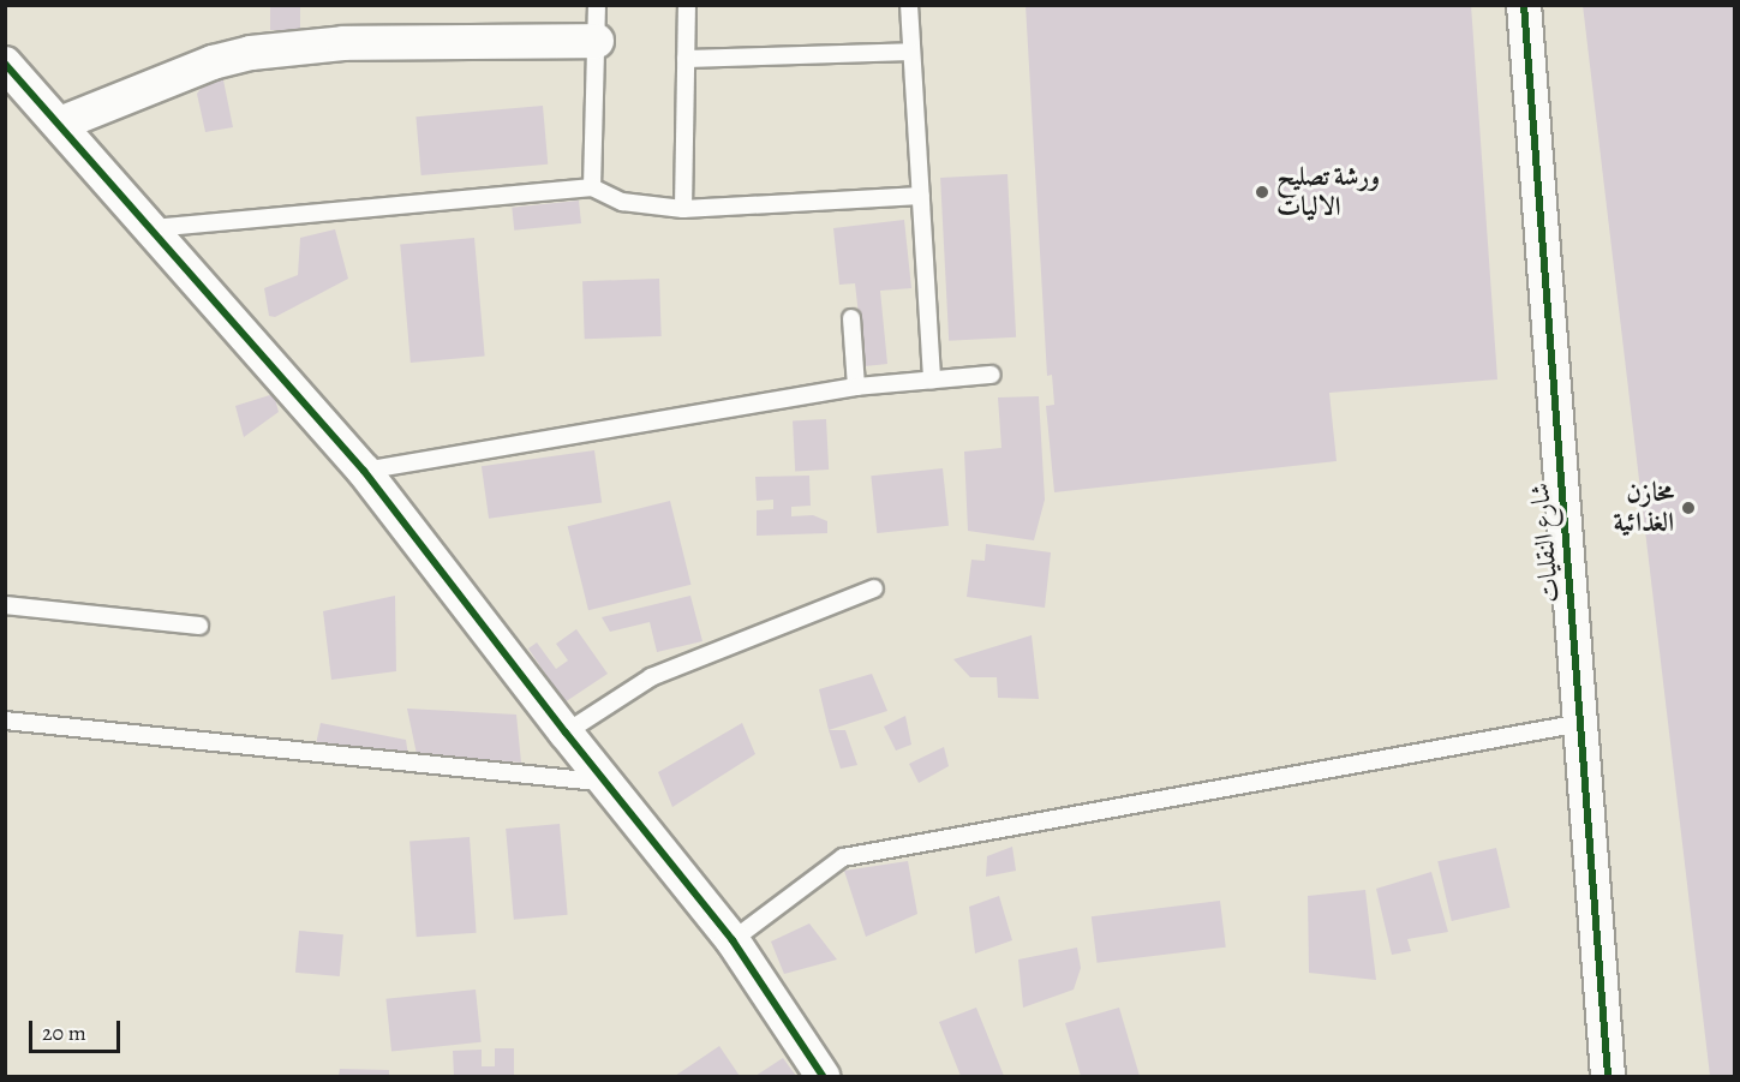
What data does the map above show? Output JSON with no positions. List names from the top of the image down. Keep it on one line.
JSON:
{"streets":{"street":["شارع النقليات"]},"places":["ورشة تصليح الاليات","مخازن الغذائية"],"scale_bar":"20 m"}
